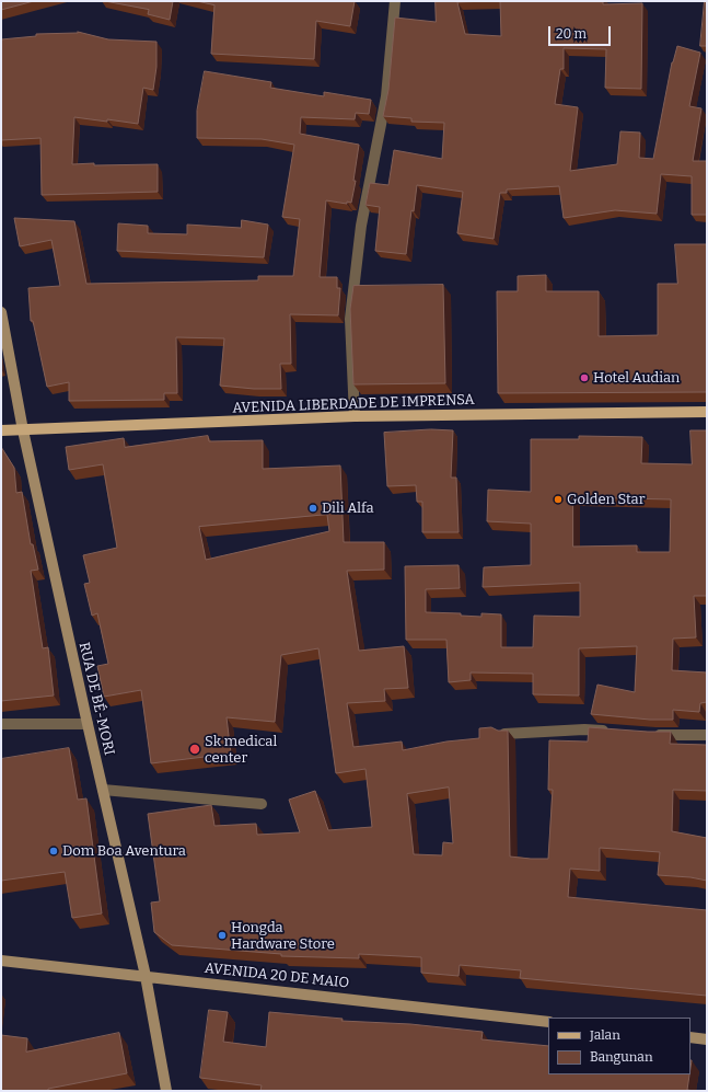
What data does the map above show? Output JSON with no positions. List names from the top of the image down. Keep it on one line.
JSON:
{"streets":{"main road":["AVENIDA LIBERDADE DE IMPRENSA","RUA DE BÉ-MORI","AVENIDA 20 DE MAIO"]},"crossings":[["AVENIDA LIBERDADE DE IMPRENSA","RUA DE BÉ-MORI"],["RUA DE BÉ-MORI","AVENIDA 20 DE MAIO"]],"places":["Hotel Audian","Golden Star","Dili Alfa","Sk medical center","Dom Boa Aventura","Hongda Hardware Store"],"legend":["Jalan","Bangunan"],"scale_bar":"20 m"}
